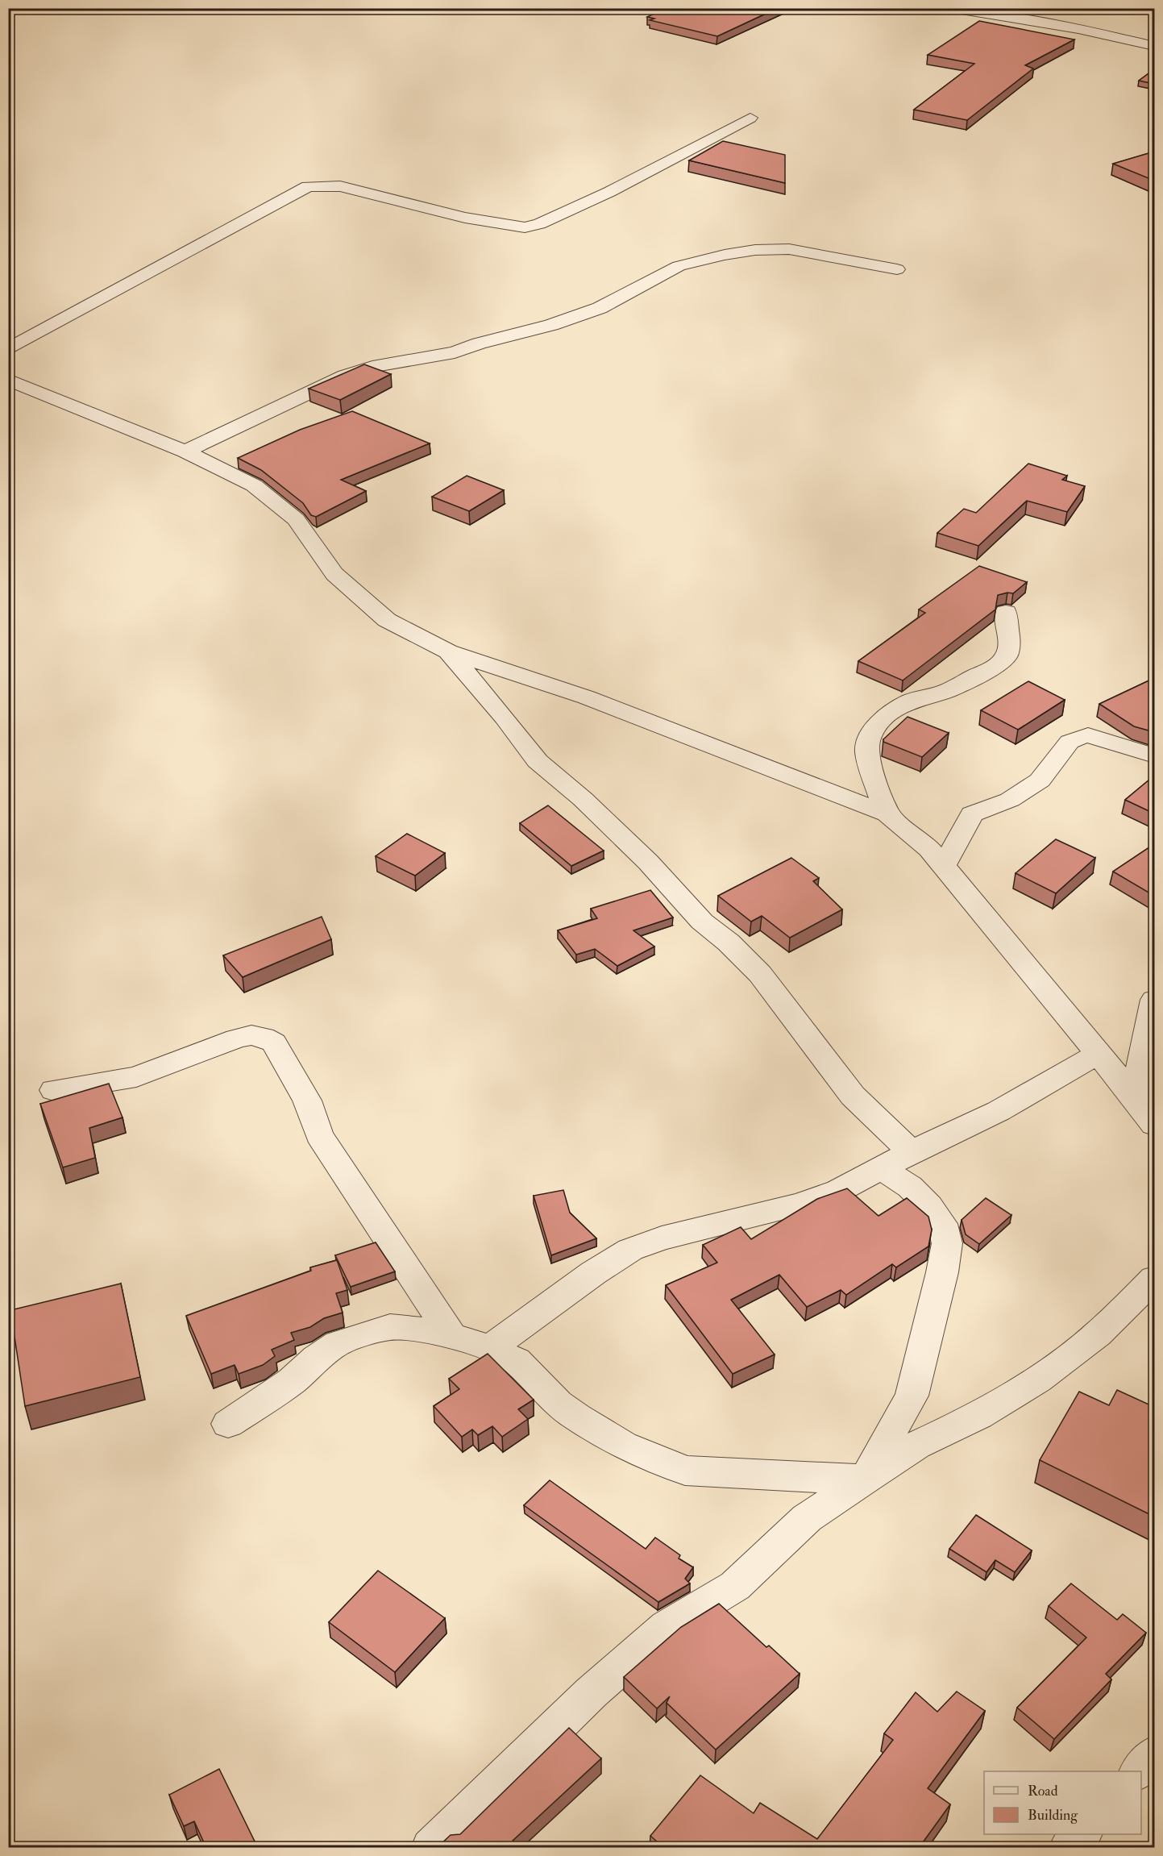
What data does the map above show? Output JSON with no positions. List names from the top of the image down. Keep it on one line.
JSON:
{"legend":["Road","Building"]}
